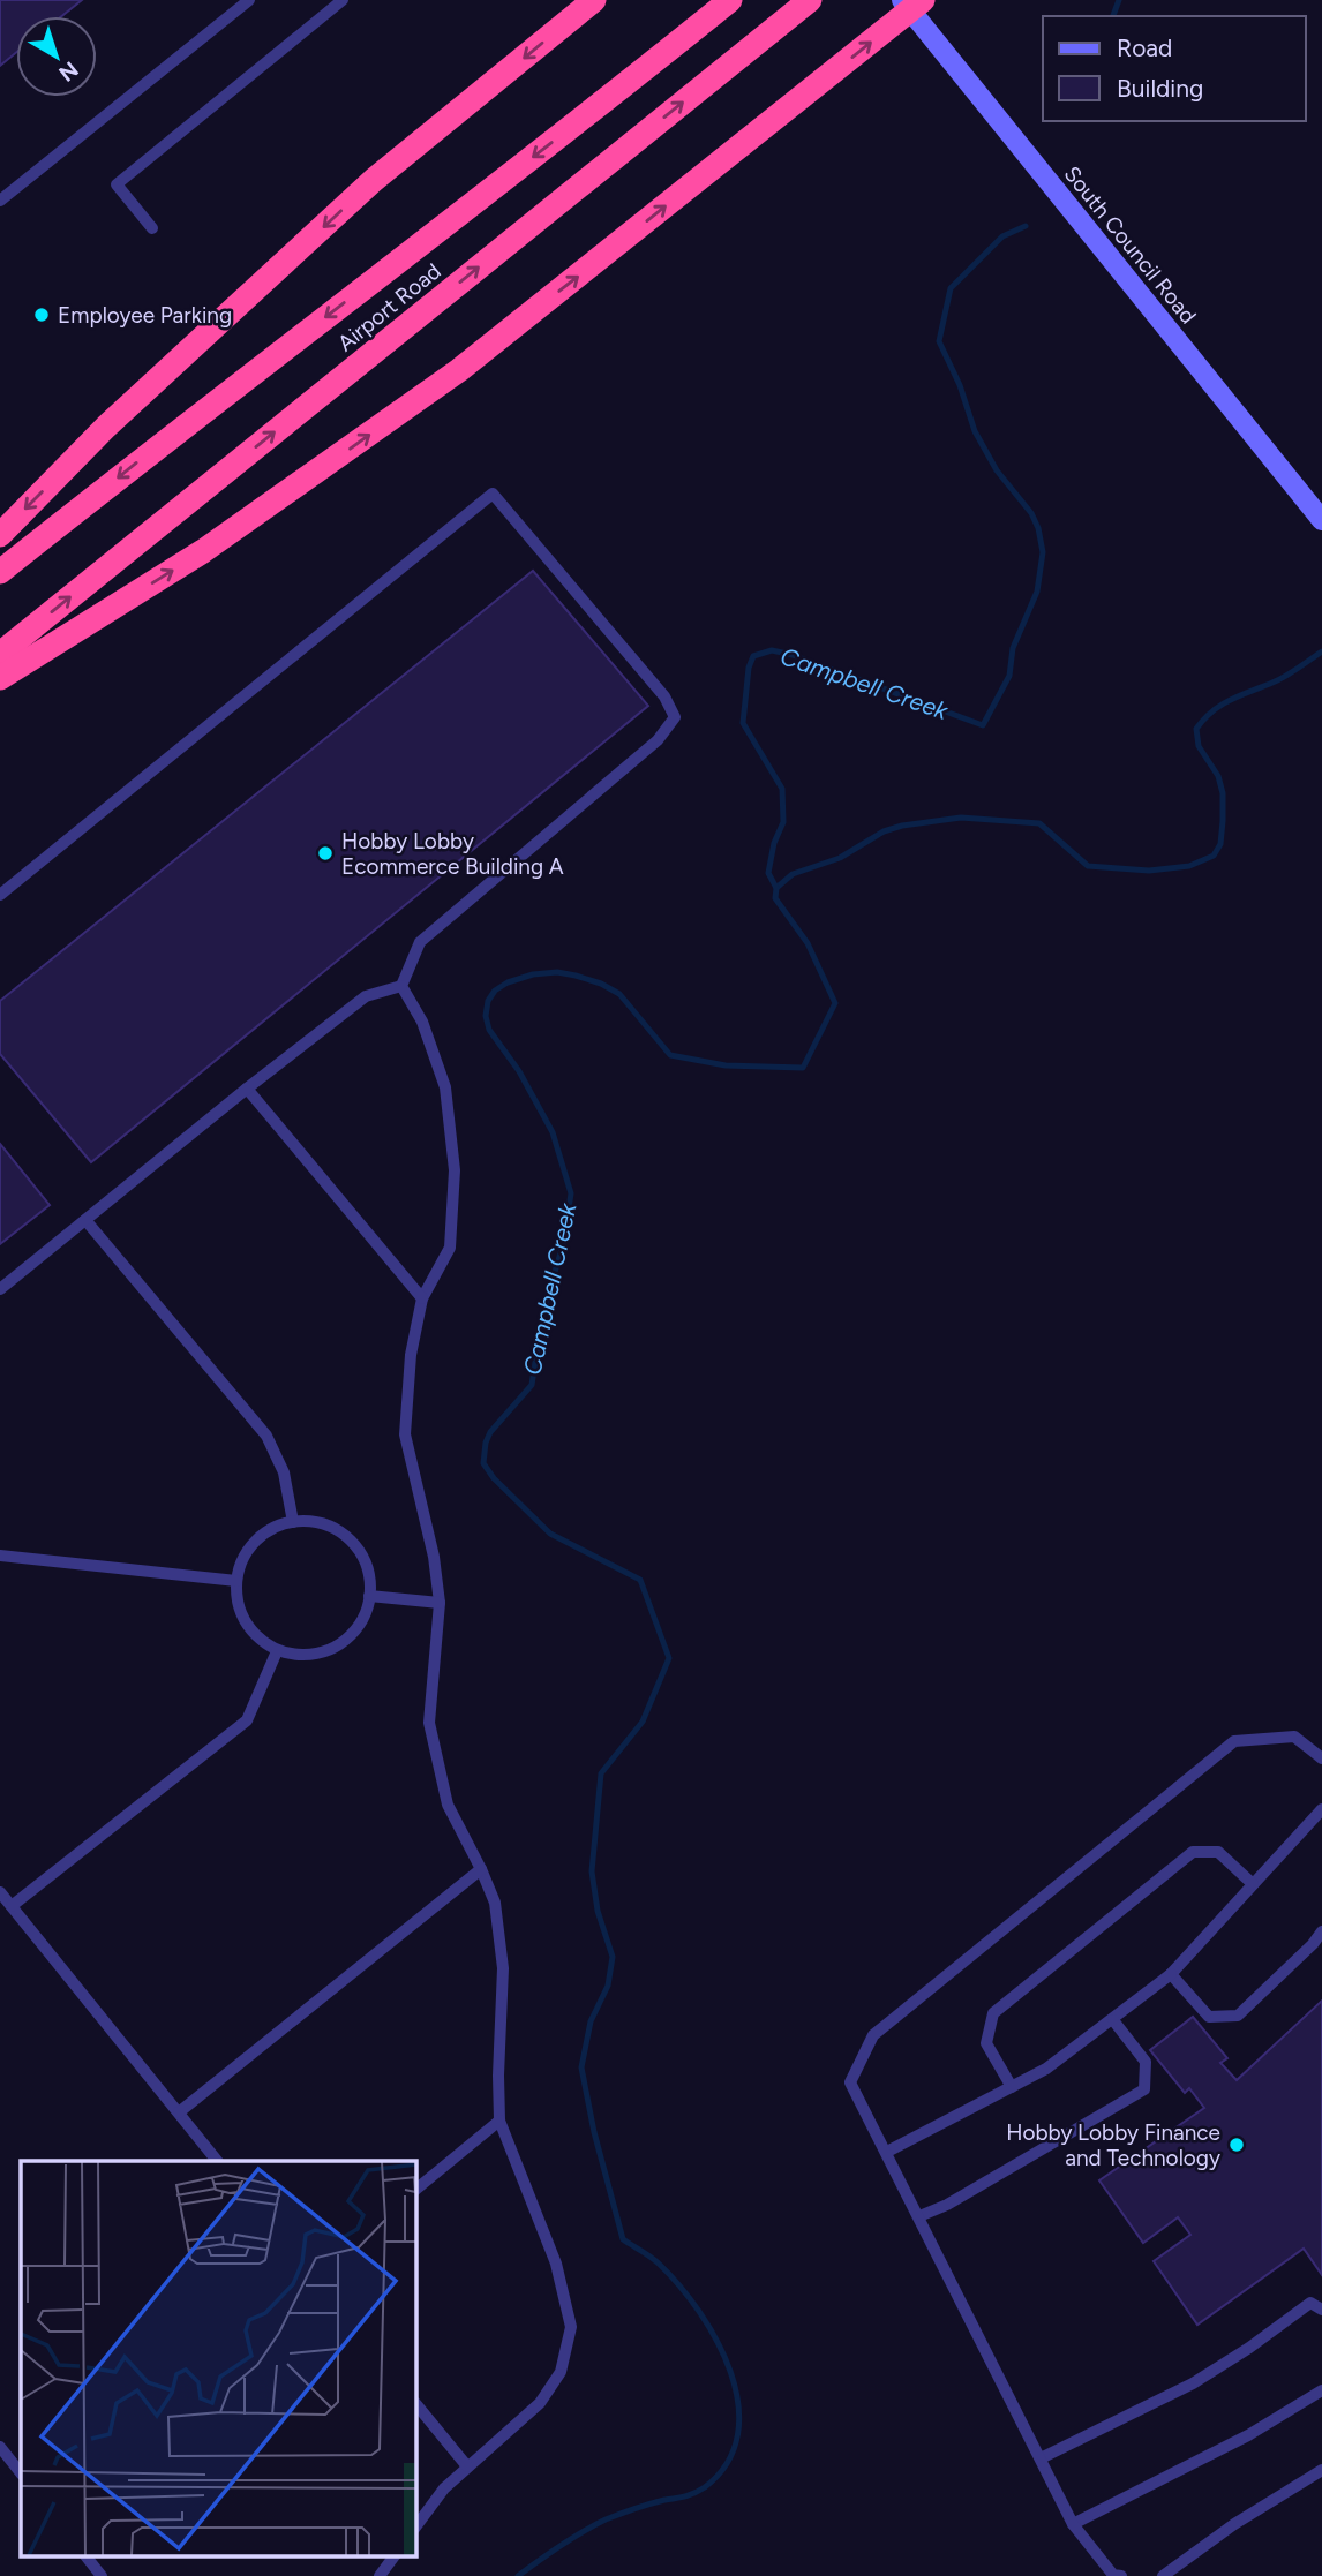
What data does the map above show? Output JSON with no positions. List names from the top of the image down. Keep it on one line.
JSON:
{"streets":{"highway":["Airport Road"],"main road":["South Council Road"]},"water":["Campbell Creek"],"places":["Employee Parking","Hobby Lobby Ecommerce Building A","Hobby Lobby Finance and Technology"],"legend":["Road","Building"],"north":"bottom right"}
